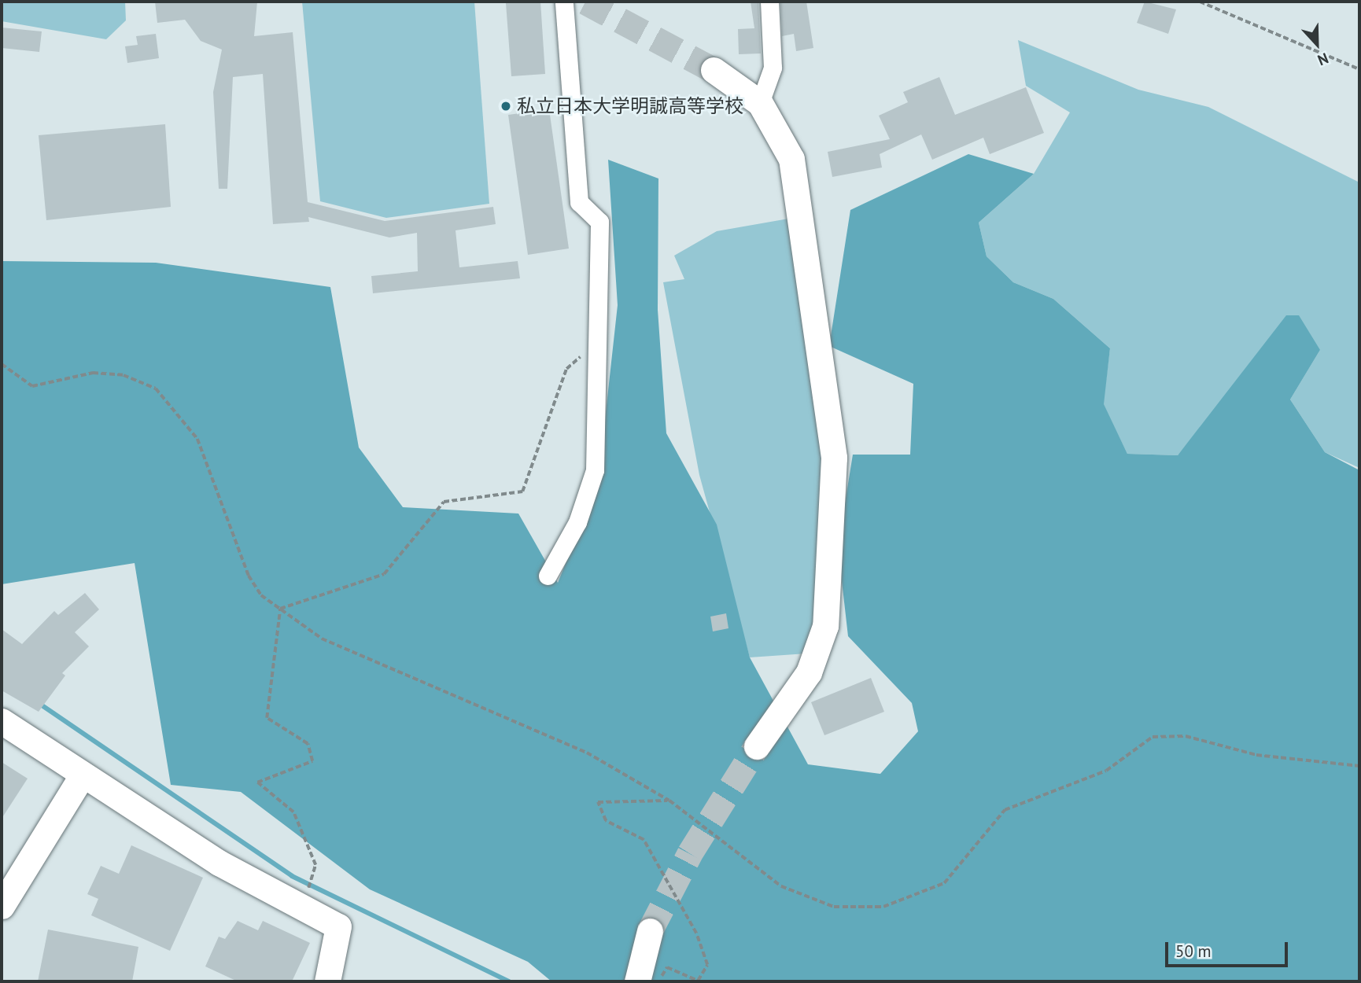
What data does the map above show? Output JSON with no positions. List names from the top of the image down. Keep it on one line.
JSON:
{"places":["私立日本大学明誠高等学校"],"scale_bar":"50 m","north":"bottom"}
